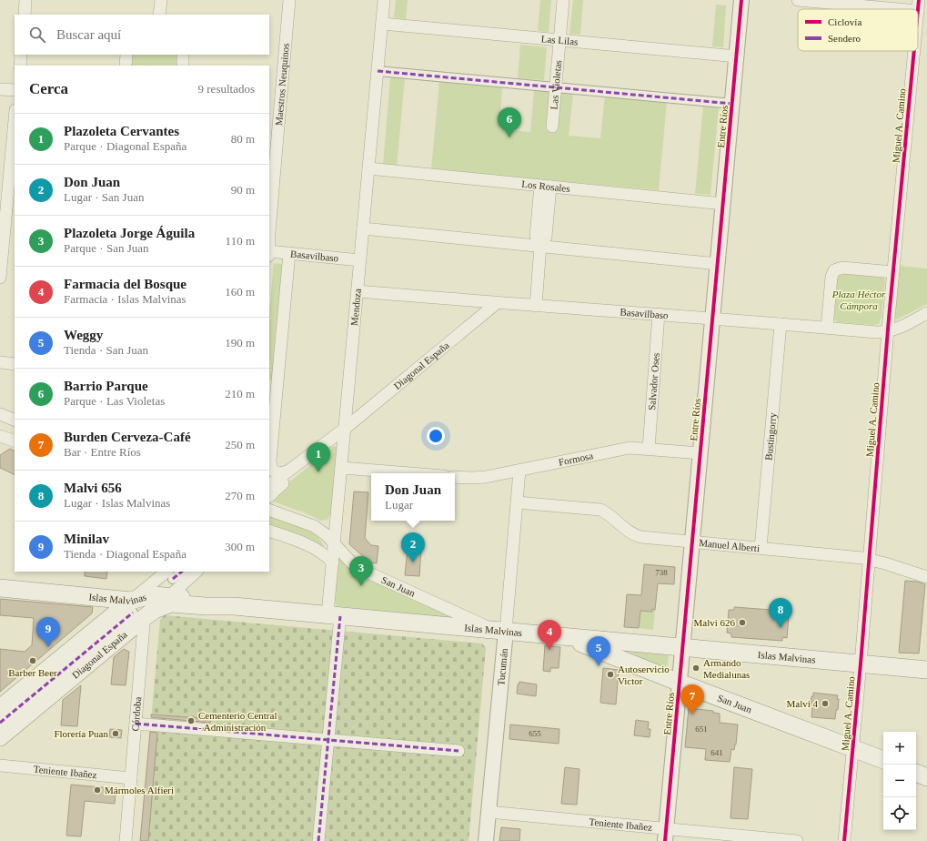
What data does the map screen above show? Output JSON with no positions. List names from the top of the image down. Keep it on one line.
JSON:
{"streets":{"main road":["Diagonal España","San Juan","Islas Malvinas"],"street":["Las Lilas","Maestros Neuquinos","Las Violetas","Miguel A. Camino","Entre Ríos","Los Rosales","Basavilbaso","Mendoza","Salvador Oses","Bustingorry","Formosa","Manuel Alberti","Tucumán","Córdoba","Teniente Ibañez"]},"crossings":[["Las Lilas","Las Violetas"],["Las Lilas","Entre Ríos"],["Las Lilas","Mendoza"],["Miguel A. Camino","Basavilbaso"],["Miguel A. Camino","Manuel Alberti"],["Miguel A. Camino","San Juan"],["Miguel A. Camino","Islas Malvinas"],["Entre Ríos","Los Rosales"],["Entre Ríos","Basavilbaso"],["Entre Ríos","Formosa"],["Entre Ríos","Manuel Alberti"],["Entre Ríos","San Juan"],["Entre Ríos","Islas Malvinas"],["Entre Ríos","Teniente Ibañez"],["Los Rosales","Mendoza"],["Basavilbaso","Mendoza"],["Basavilbaso","Diagonal España"],["Basavilbaso","Salvador Oses"],["Basavilbaso","Bustingorry"],["Mendoza","Diagonal España"],["Mendoza","San Juan"],["Mendoza","Islas Malvinas"],["Diagonal España","Islas Malvinas"],["Diagonal España","Córdoba"],["Salvador Oses","Formosa"],["Bustingorry","Manuel Alberti"],["Formosa","Tucumán"],["Manuel Alberti","Tucumán"],["San Juan","Islas Malvinas"],["San Juan","Tucumán"],["Islas Malvinas","Tucumán"],["Islas Malvinas","Córdoba"],["Tucumán","Teniente Ibañez"],["Córdoba","Teniente Ibañez"]],"parks":["Plaza Héctor Cámpora"],"places":["Malvi 626","Barber Beer","Armando Medialunas","Autoservicio Victor","Malvi 4","Cementerio Central - Administración","Florería Puan","Mármoles Alfieri"],"house_numbers":["738","651","655","641"],"legend":["Ciclovía","Sendero"],"page":{"search":"Buscar aquí","heading":["Cerca","9 resultados"],"pins":["6","1","2","3","8","9","4","5","7"],"list":[{"mark":"1","name":"Plazoleta Cervantes","note":"Parque · Diagonal España","value":"80 m"},{"mark":"2","name":"Don Juan","note":"Lugar · San Juan","value":"90 m"},{"mark":"3","name":"Plazoleta Jorge Águila","note":"Parque · San Juan","value":"110 m"},{"mark":"4","name":"Farmacia del Bosque","note":"Farmacia · Islas Malvinas","value":"160 m"},{"mark":"5","name":"Weggy","note":"Tienda · San Juan","value":"190 m"},{"mark":"6","name":"Barrio Parque","note":"Parque · Las Violetas","value":"210 m"},{"mark":"7","name":"Burden Cerveza-Café","note":"Bar · Entre Ríos","value":"250 m"},{"mark":"8","name":"Malvi 656","note":"Lugar · Islas Malvinas","value":"270 m"},{"mark":"9","name":"Minilav","note":"Tienda · Diagonal España","value":"300 m"}],"popup":["Don Juan","Lugar"],"map_buttons":["+","−"]}}
